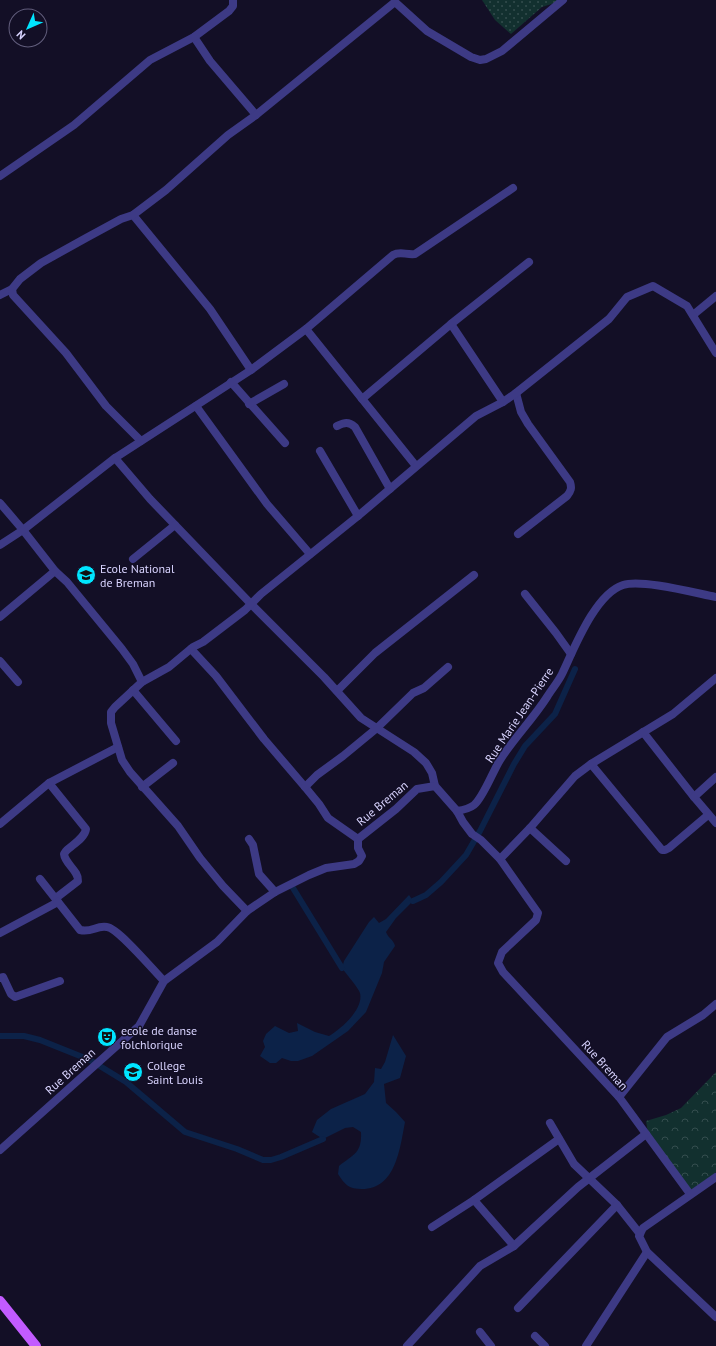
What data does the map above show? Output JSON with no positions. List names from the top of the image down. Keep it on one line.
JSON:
{"streets":{"street":["Rue Marie Jean-Pierre","Rue Breman"]},"crossings":[["Rue Marie Jean-Pierre","Rue Breman"]],"places":{"school or university":["Ecole National de Breman","College Saint Louis"],"theatre":["ecole de danse folchlorique"]},"north":"bottom left"}
